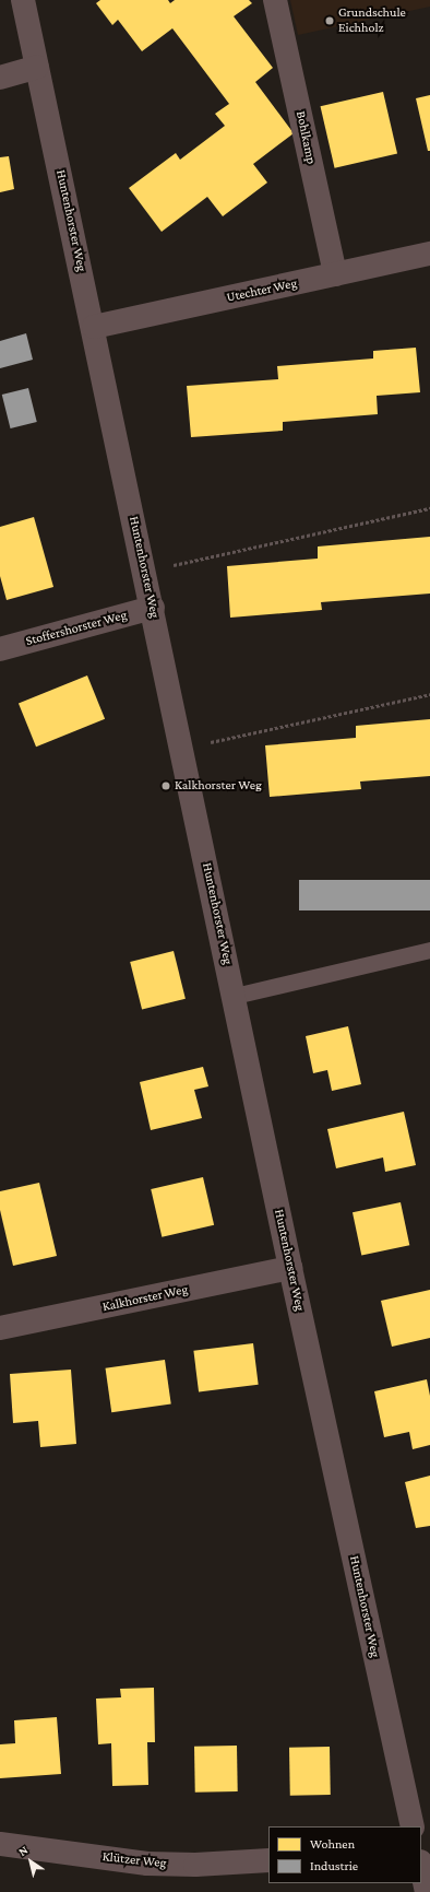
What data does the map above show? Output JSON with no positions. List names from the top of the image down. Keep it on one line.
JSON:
{"streets":{"street":["Bohlkamp","Huntenhorster Weg","Utechter Weg","Stoffershorster Weg","Kalkhorster Weg","Klützer Weg"]},"crossings":[["Bohlkamp","Utechter Weg"],["Huntenhorster Weg","Utechter Weg"],["Huntenhorster Weg","Stoffershorster Weg"],["Huntenhorster Weg","Kalkhorster Weg"]],"places":["Grundschule Eichholz","Kalkhorster Weg"],"legend":["Wohnen","Industrie"],"north":"top left"}
